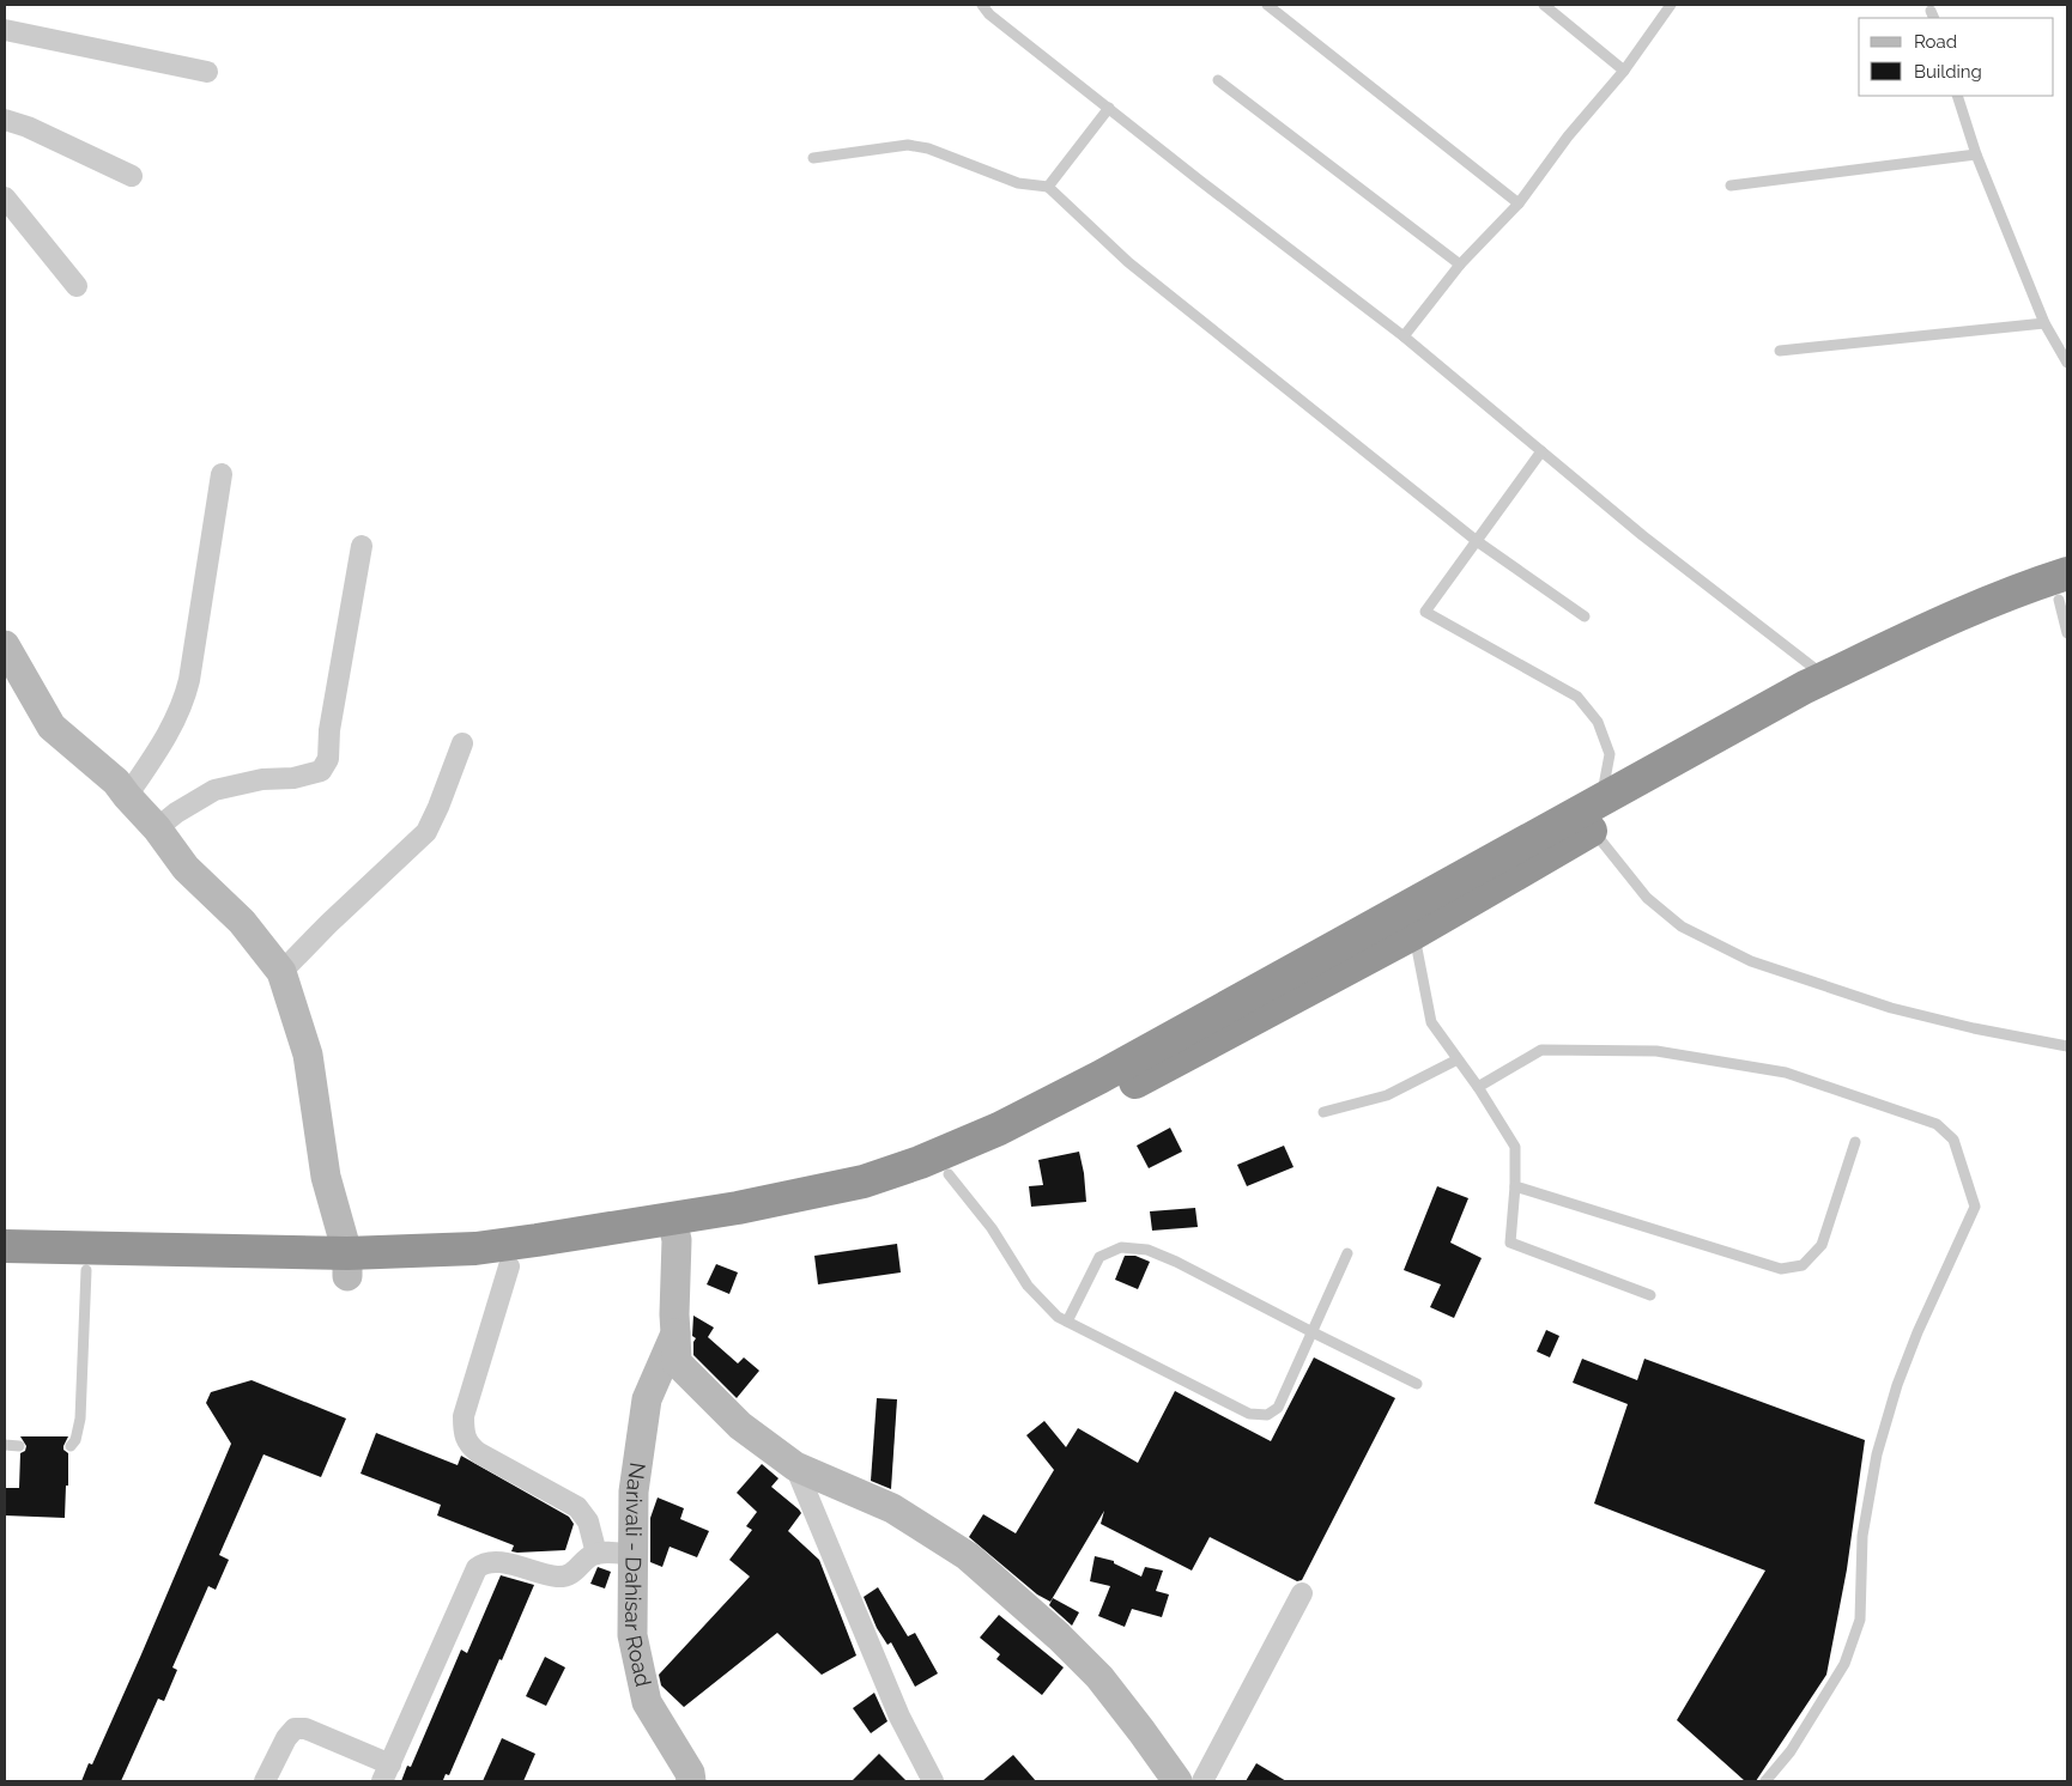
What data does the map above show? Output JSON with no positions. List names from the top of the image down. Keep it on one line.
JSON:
{"streets":{"street":["Narivali - Dahisar Road"]},"legend":["Road","Building"]}
